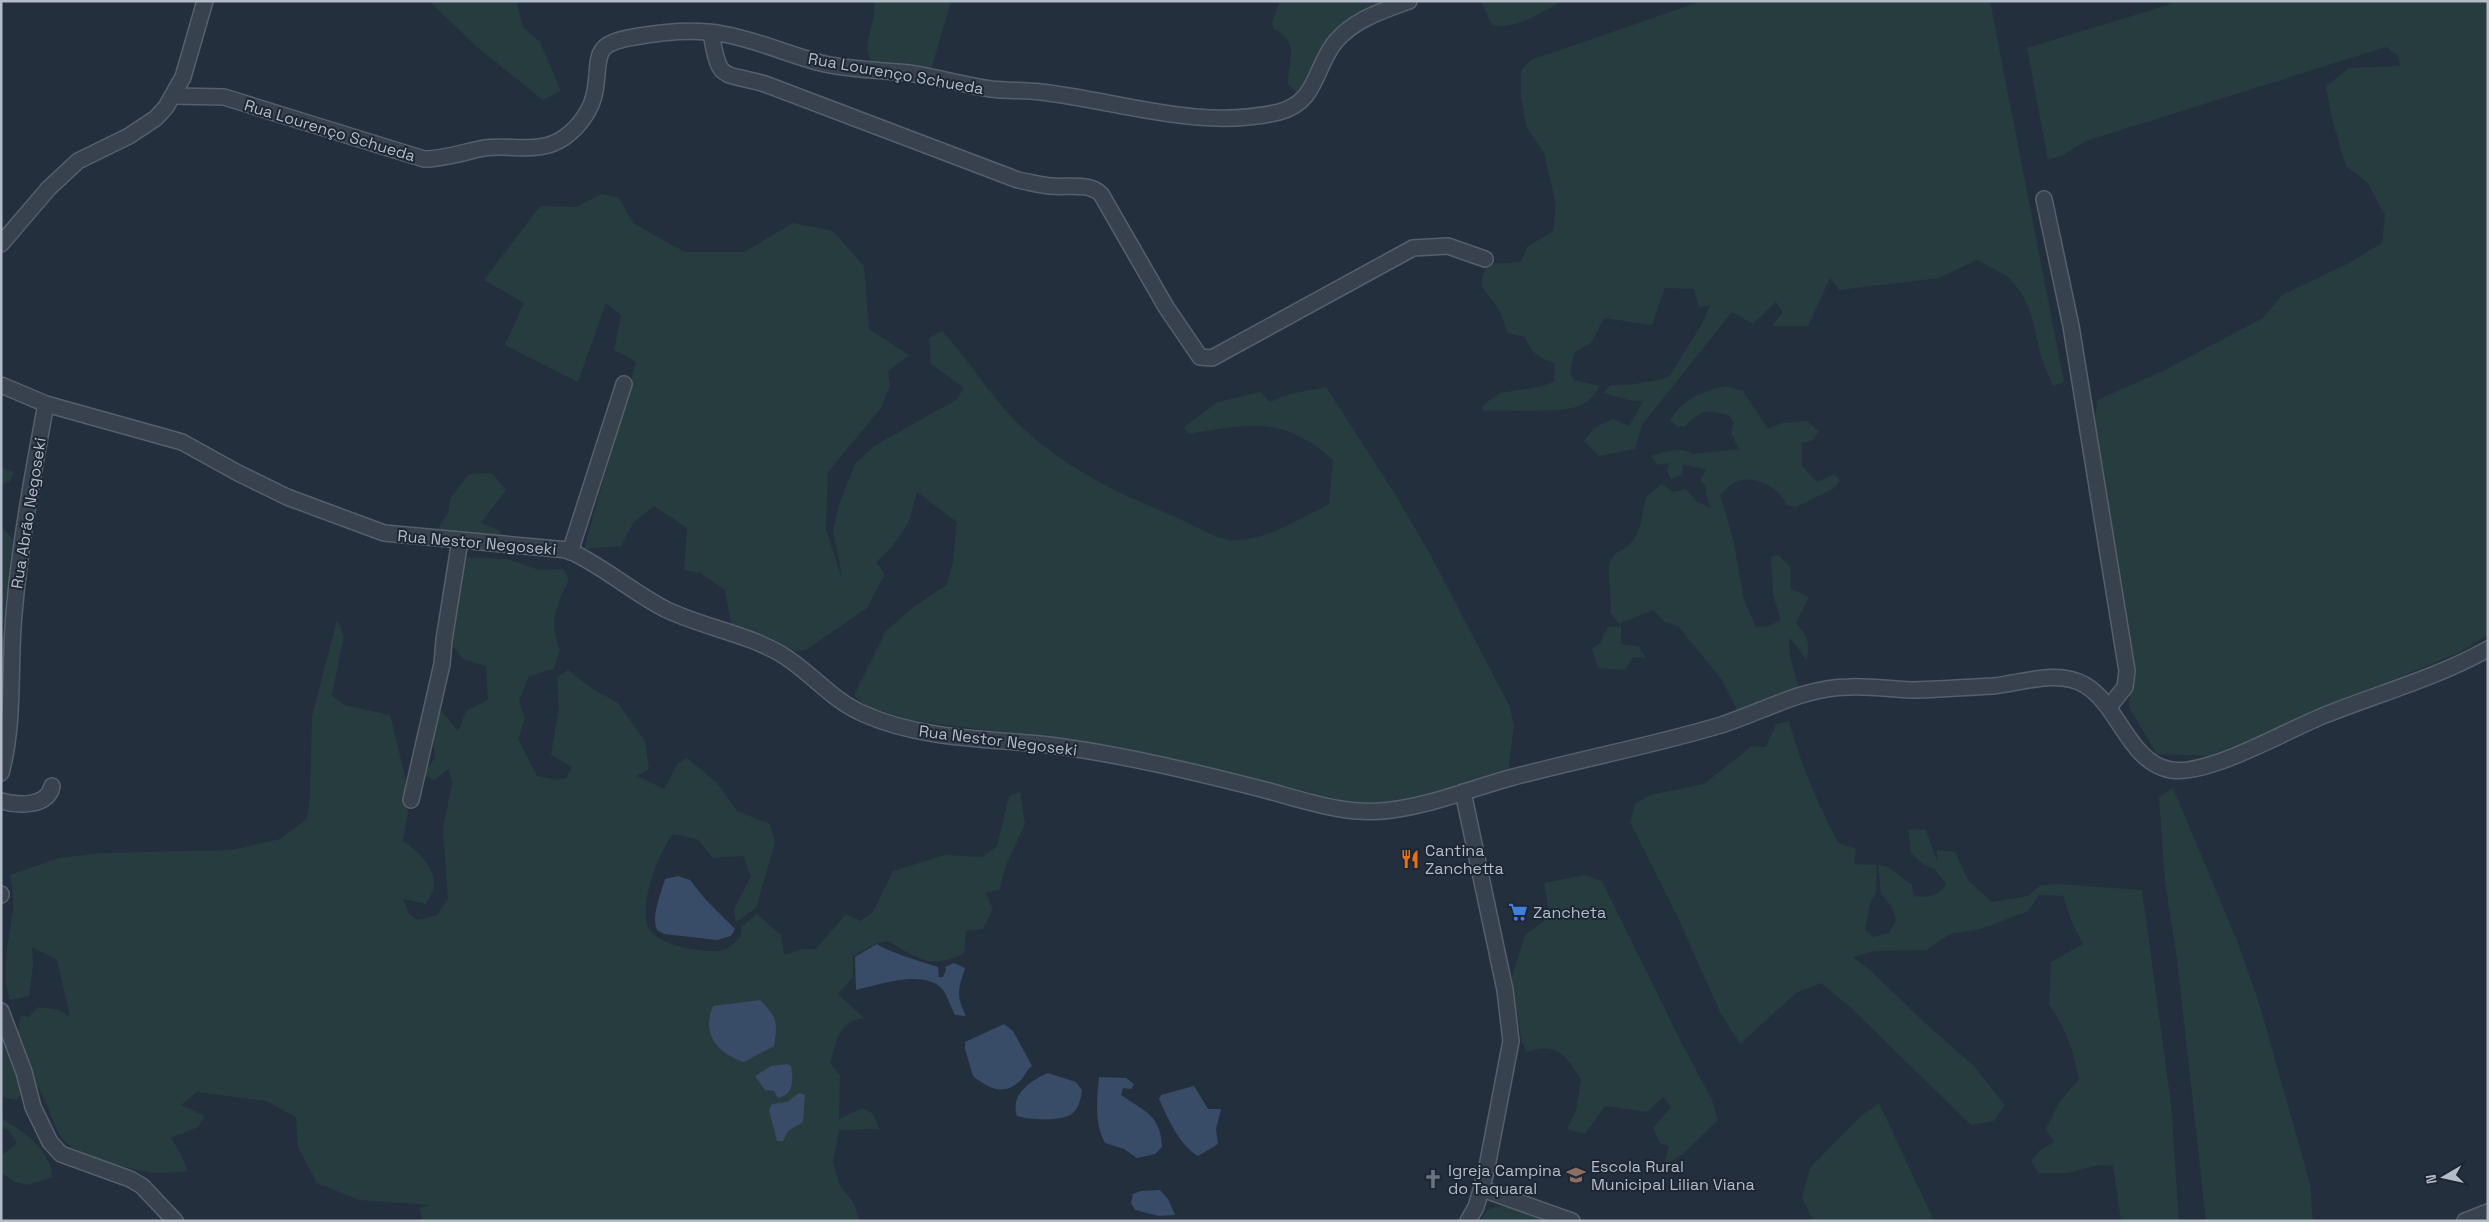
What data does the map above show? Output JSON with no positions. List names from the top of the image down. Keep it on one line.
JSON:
{"streets":{"street":["Rua Lourenço Schueda","Rua Abrão Negoseki","Rua Nestor Negoseki"]},"crossings":[["Rua Abrão Negoseki","Rua Nestor Negoseki"]],"places":{"restaurant":["Cantina Zanchetta"],"supermarket":["Zancheta"],"school or university":["Escola Rural Municipal Lilian Viana"],"church":["Igreja Campina do Taquaral"]},"north":"left"}
